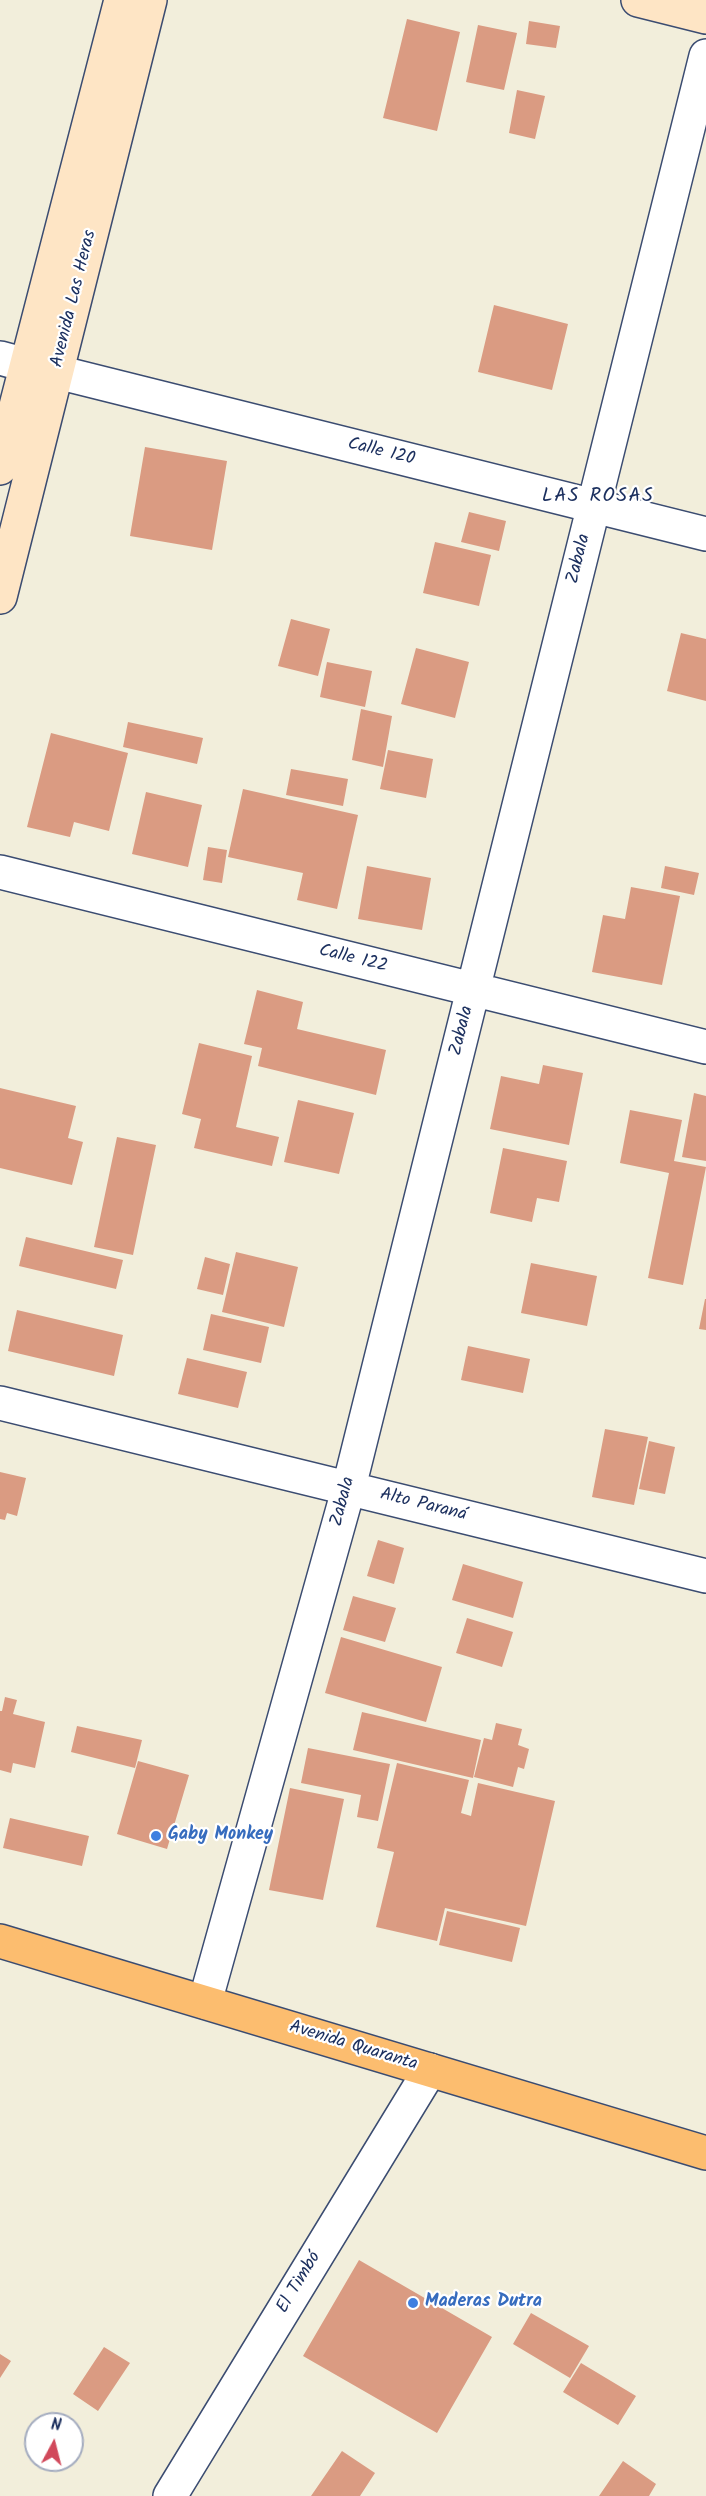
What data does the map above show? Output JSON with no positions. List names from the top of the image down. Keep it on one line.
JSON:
{"streets":{"highway":["Avenida Quaranta"],"main road":["Avenida Las Heras"],"street":["Calle 120","Zabala","Calle 122","Alto Paraná","El Timbó"]},"crossings":[["Avenida Las Heras","Calle 120"],["Calle 120","Zabala"],["Zabala","Calle 122"],["Zabala","Alto Paraná"],["Zabala","Avenida Quaranta"],["Avenida Quaranta","El Timbó"]],"districts":["LAS ROSAS"],"places":["Gaby Monkey","Maderas Dutra"],"north":"top"}
